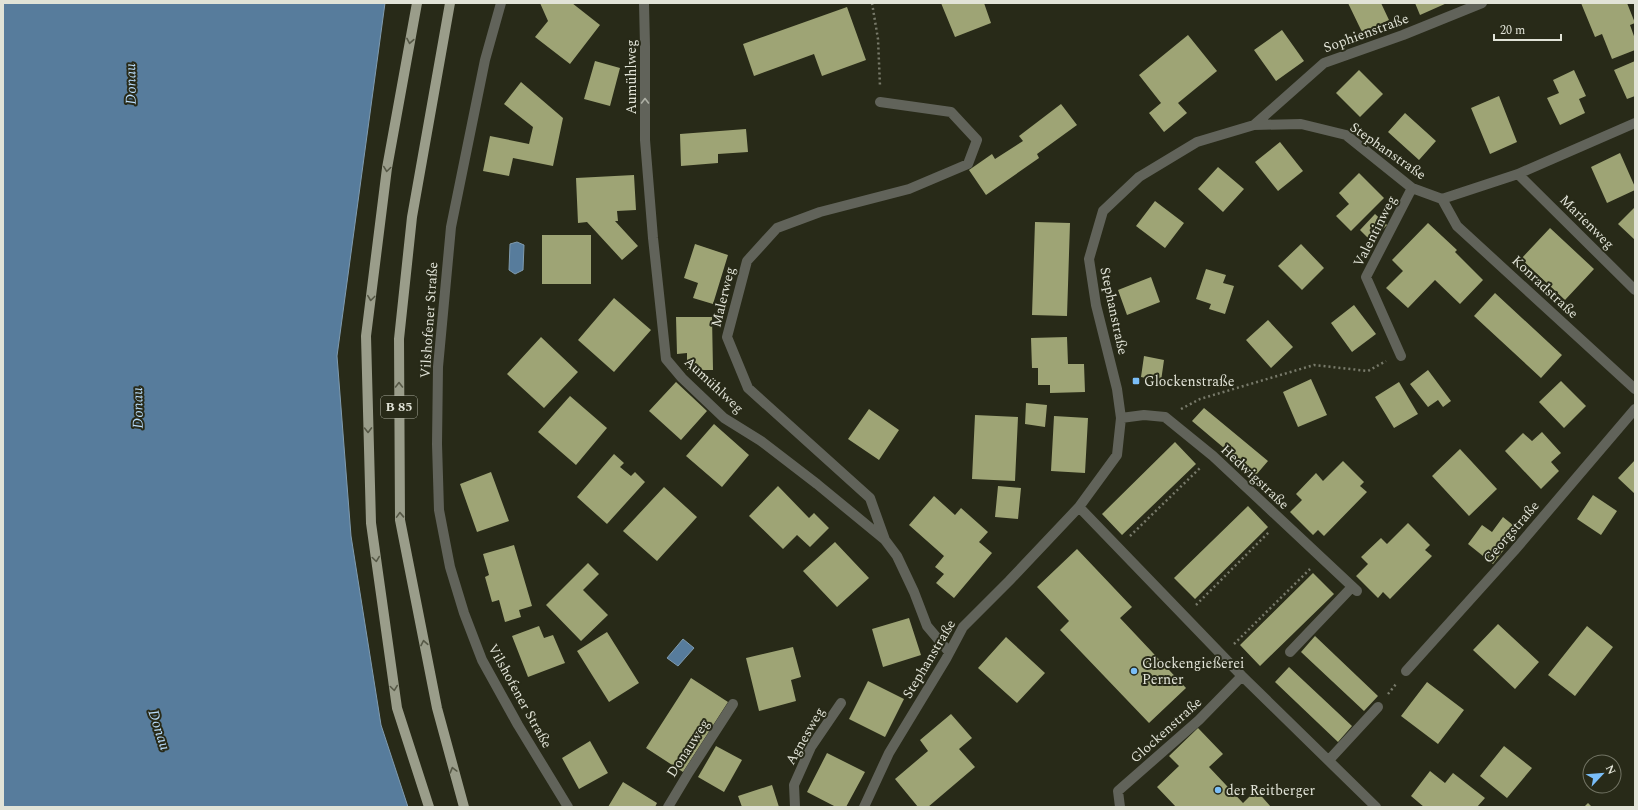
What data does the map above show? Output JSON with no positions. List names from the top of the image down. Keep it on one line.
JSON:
{"streets":{"main road":["B 85"],"street":["Sophienstraße","Aumühlweg","Stephanstraße","Marienweg","Valentinweg","Konradstraße","Malerweg","Vilshofener Straße","Hedwigstraße","Georgstraße","Glockenstraße","Agnesweg","Donauweg"]},"crossings":[["Sophienstraße","Stephanstraße"],["Aumühlweg","Stephanstraße"],["Aumühlweg","Malerweg"],["Stephanstraße","Valentinweg"],["Stephanstraße","Konradstraße"]],"one_way":["Aumühlweg"],"water":["Donau"],"places":{"transit":["Glockenstraße"],"other":["Glockengießerei Perner","der Reitberger"]},"scale_bar":"20 m","north":"top right"}
